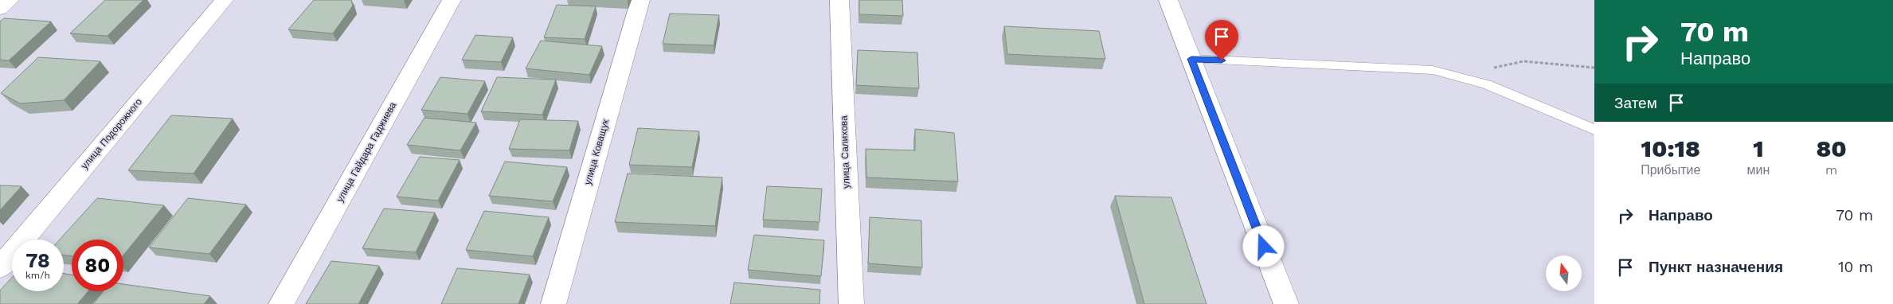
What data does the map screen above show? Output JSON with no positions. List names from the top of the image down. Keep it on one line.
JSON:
{"streets":{"main road":["улица Подорожного","улица Гайдара Гаджиева","улица Коващук","улица Салихова"]},"north":"top","page":{"turn":["70 m","Направо"],"then":"Затем","eta":["10:18","Прибытие","1","мин","80","m"],"list":[{"name":"Направо","value":"70 m"},{"name":"Пункт назначения","value":"10 m"}],"speed":"78 km/h","limit":"80"}}
